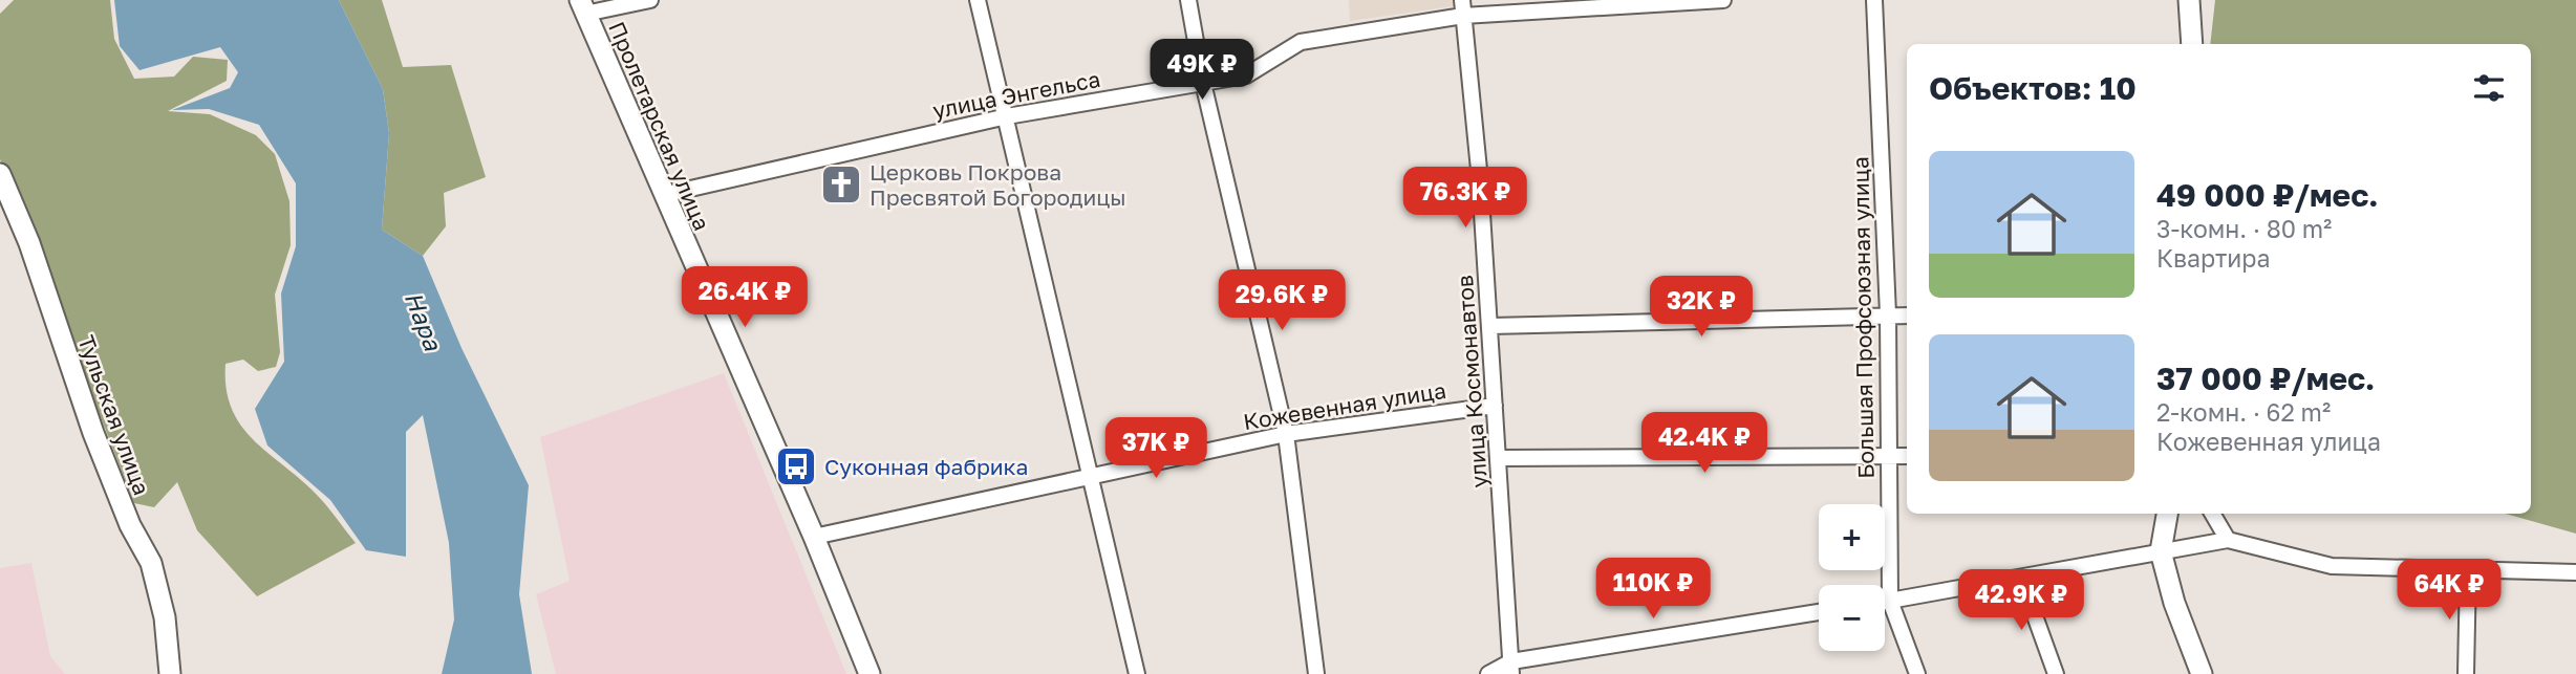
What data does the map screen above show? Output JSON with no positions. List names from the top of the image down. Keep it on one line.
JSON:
{"streets":{"street":["улица Энгельса","Пролетарская улица","Большая Профсоюзная улица","улица Космонавтов","Кожевенная улица","Тульская улица"]},"crossings":[["улица Энгельса","Пролетарская улица"],["улица Энгельса","улица Космонавтов"],["Пролетарская улица","Кожевенная улица"],["улица Космонавтов","Кожевенная улица"]],"water":["Нара"],"places":{"church":["Церковь Покрова Пресвятой Богородицы"],"bus stop":["Суконная фабрика"]},"page":{"price":["49K ₽","76.3K ₽","26.4K ₽","29.6K ₽","32K ₽","42.4K ₽","37K ₽","110K ₽","64K ₽","42.9K ₽"],"heading":"Объектов: 10","list":[{"name":"49 000 ₽/мес.","note":"3-комн. · 80 m² · Квартира"},{"name":"37 000 ₽/мес.","note":"2-комн. · 62 m² · Кожевенная улица"}],"map_buttons":["+","−"]}}
